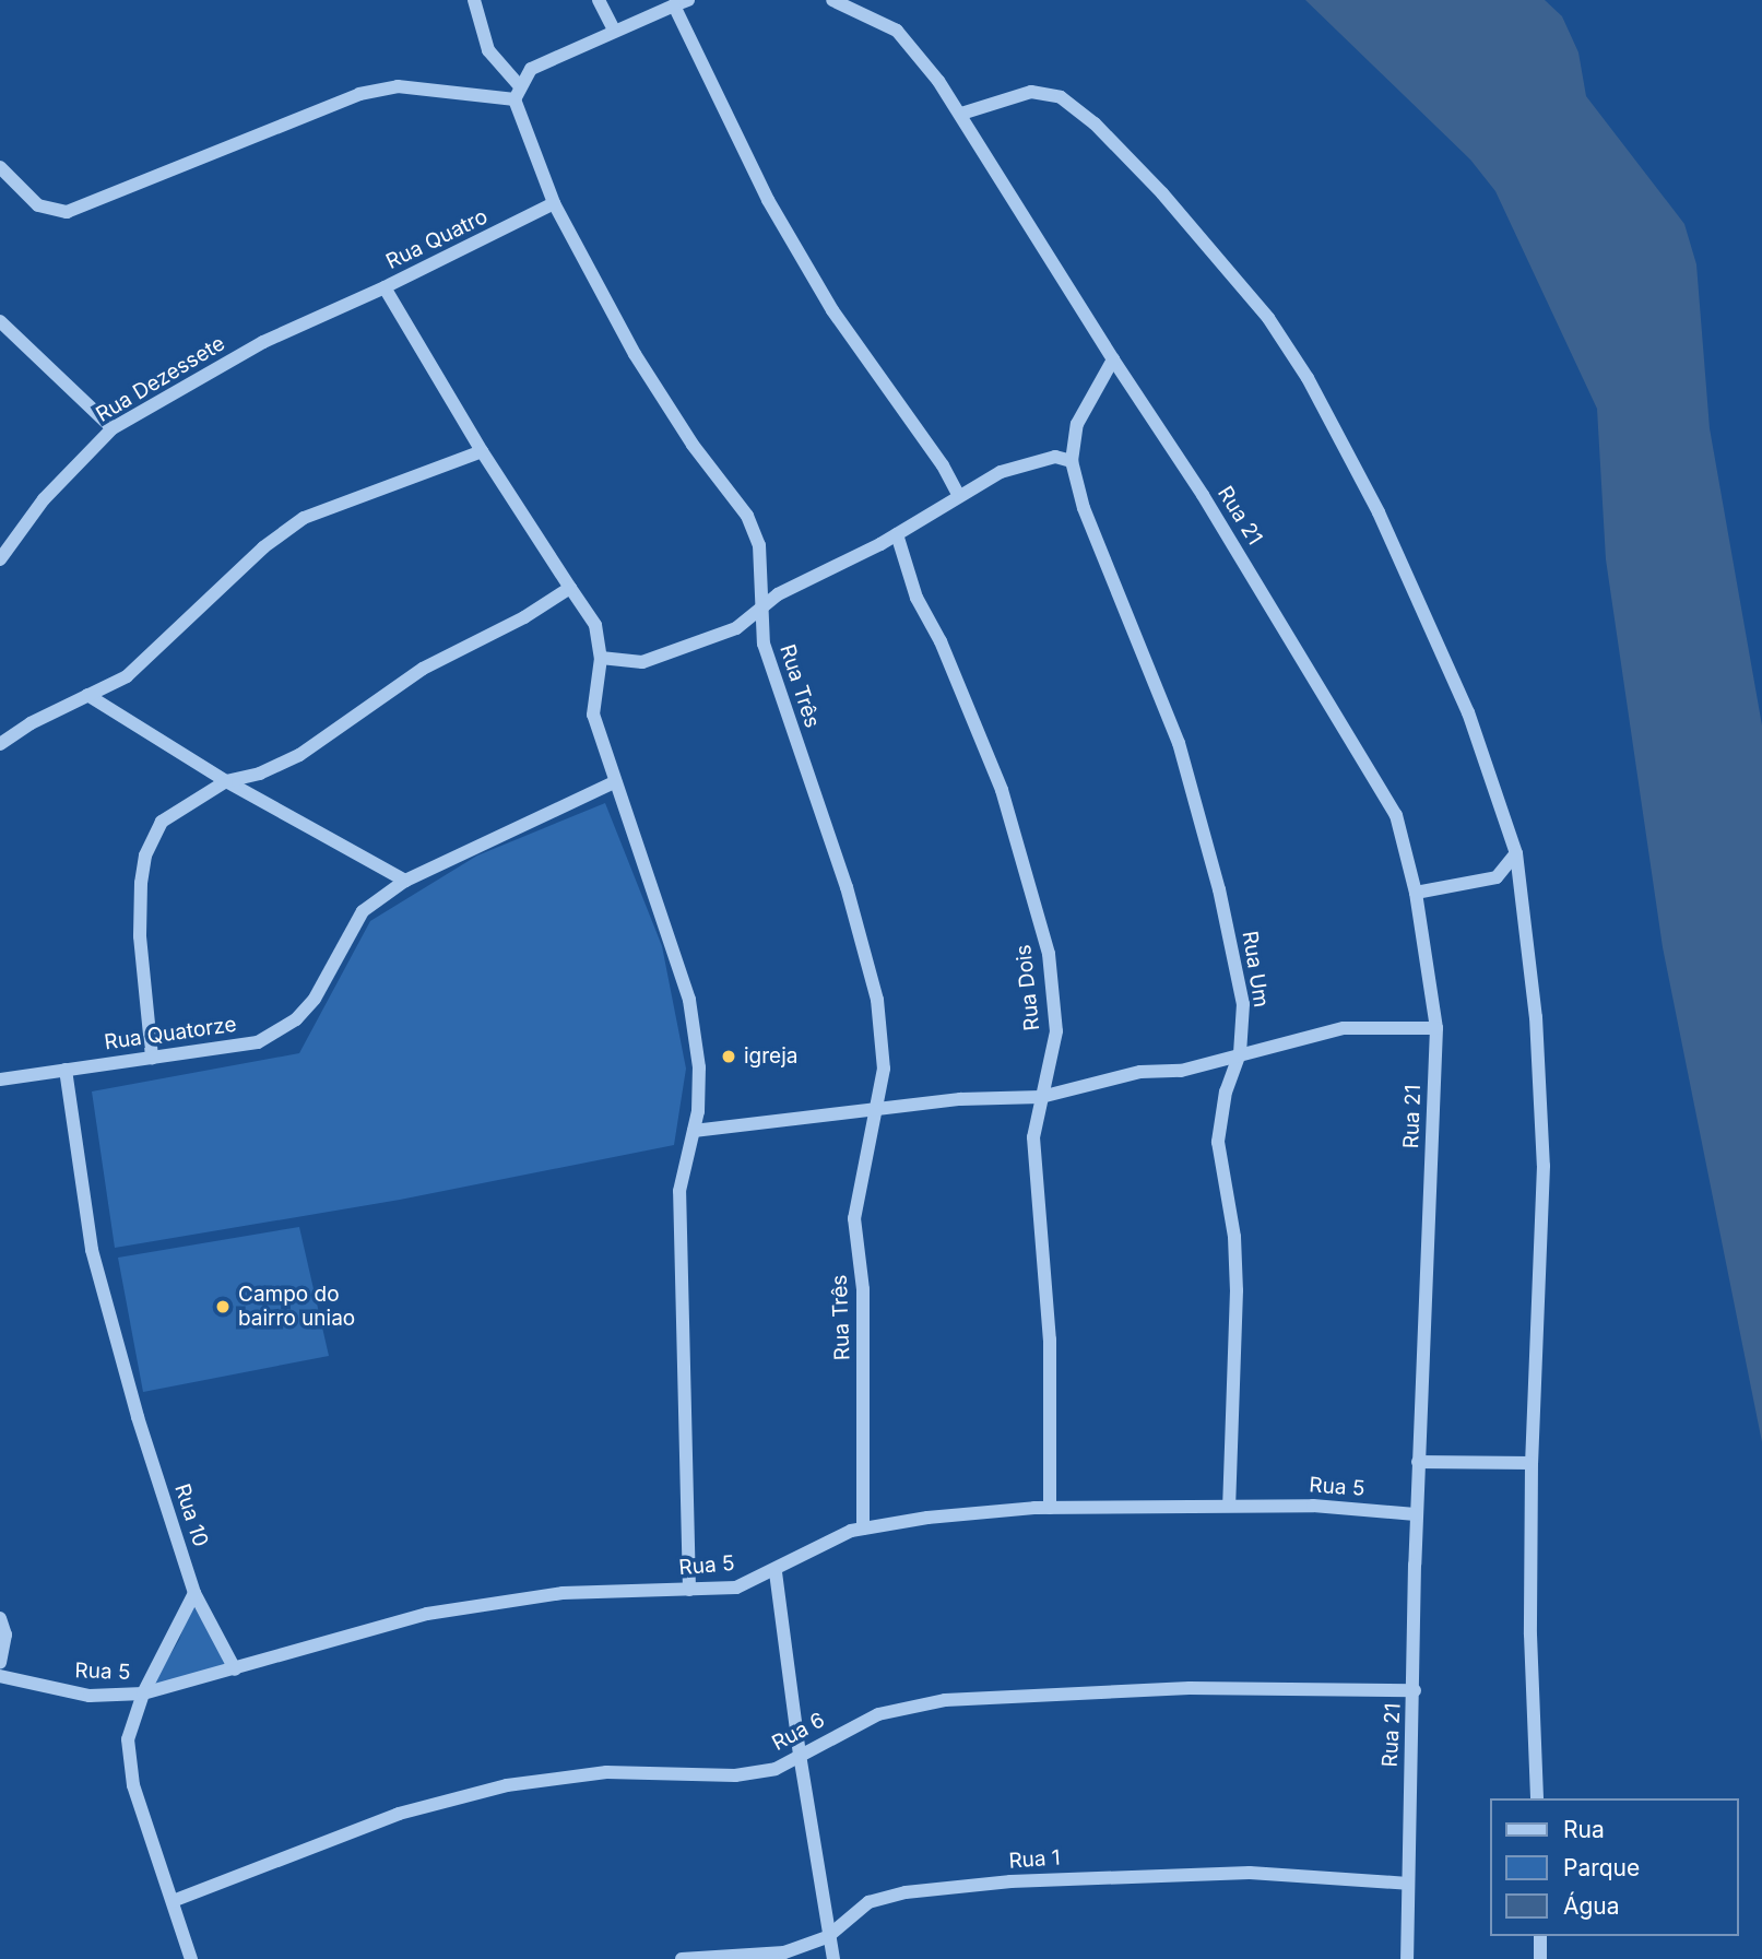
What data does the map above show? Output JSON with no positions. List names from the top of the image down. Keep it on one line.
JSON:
{"streets":{"street":["Rua Quatro","Rua Dezessete","Rua 21","Rua Três","Rua Um","Rua Dois","Rua Quatorze","Rua 5","Rua 10","Rua 6","Rua 1"]},"crossings":[["Rua Quatro","Rua Dezessete"],["Rua Quatro","Rua Três"],["Rua 21","Rua 5"],["Rua 21","Rua 6"],["Rua 21","Rua 1"],["Rua Três","Rua 5"],["Rua Um","Rua 5"],["Rua Dois","Rua 5"],["Rua Quatorze","Rua 10"],["Rua 5","Rua 10"]],"places":["igreja","Campo do bairro uniao"],"legend":["Rua","Parque","Água"]}
